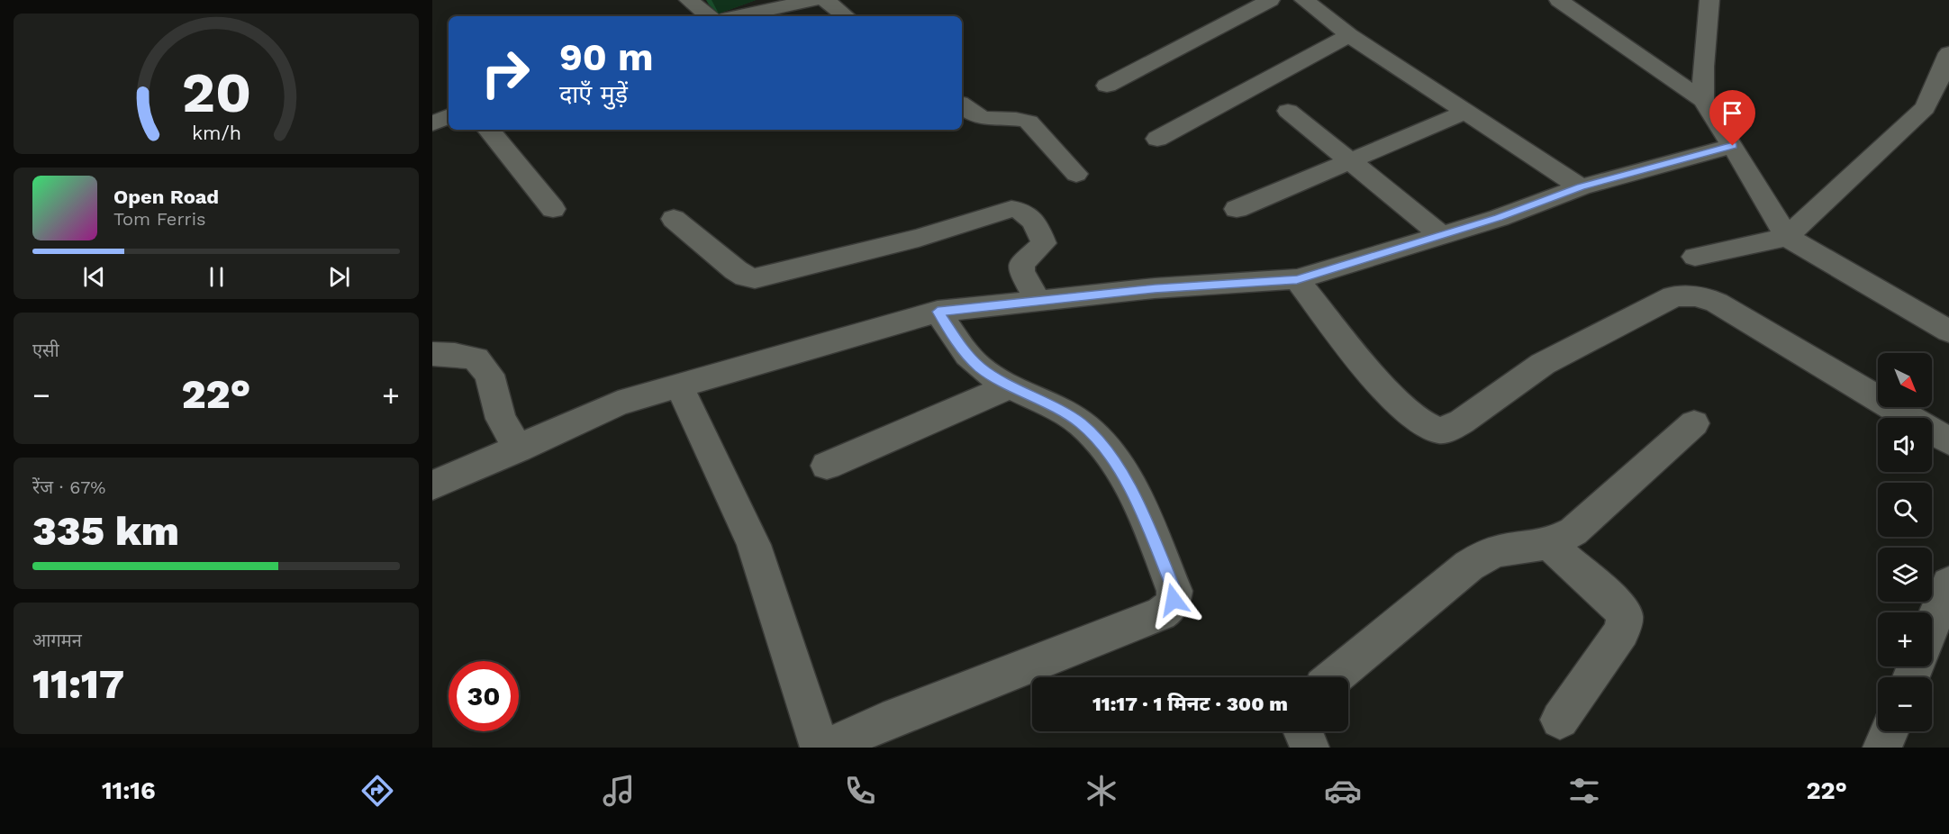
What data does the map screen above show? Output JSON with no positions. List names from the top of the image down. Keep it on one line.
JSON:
{"north":"bottom right","page":{"turn":["90 m","दाएँ मुड़ें"],"song":["Open Road","Tom Ferris"],"tile":["एसी",["रेंज · 67%","335 km"],["आगमन","11:17"]],"map_buttons":["+","−"],"heat":["−","22°","+"],"limit":"30","trip":"11:17 · 1 मिनट · 300 m","tabs":["11:16","22°"],"gauge":["20","km/h"]}}
